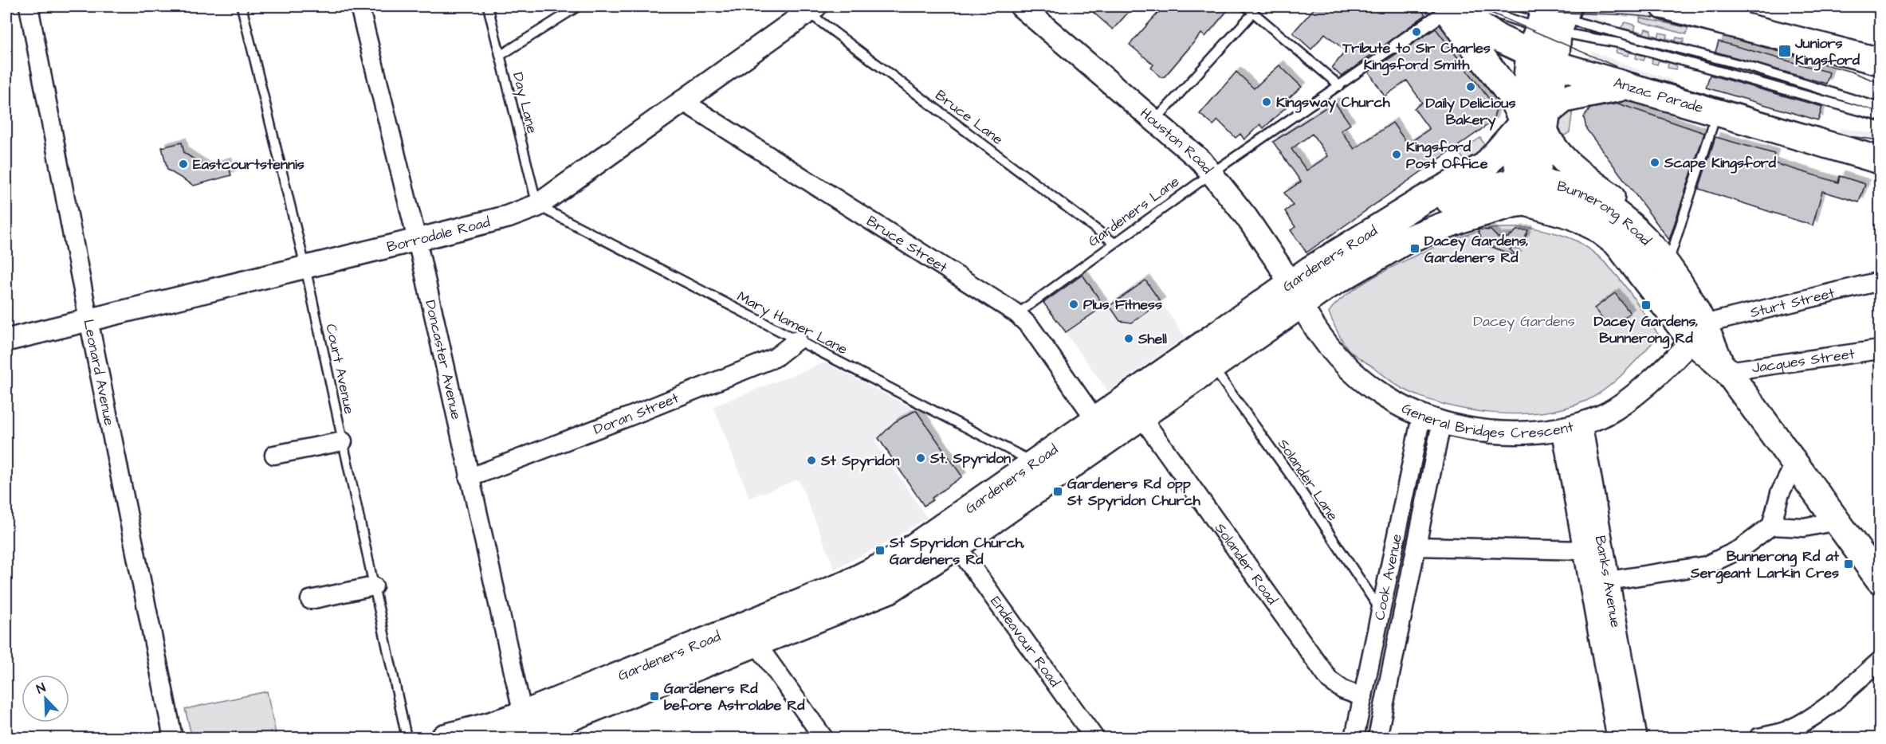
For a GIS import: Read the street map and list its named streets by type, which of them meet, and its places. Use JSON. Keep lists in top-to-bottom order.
{
  "streets": {
    "main road": ["Anzac Parade", "Bunnerong Road", "Gardeners Road"],
    "street": [
      "Houston Road",
      "Borrodale Road",
      "Bruce Street",
      "Sturt Street",
      "Doncaster Avenue",
      "Jacques Street",
      "Leonard Avenue",
      "Doran Street",
      "General Bridges Crescent",
      "Solander Road",
      "Cook Avenue",
      "Banks Avenue",
      "Endeavour Road"
    ],
    "lane": [
      "Day Lane",
      "Bruce Lane",
      "Gardeners Lane",
      "Mary Hamer Lane",
      "Court Avenue",
      "Solander Lane"
    ]
  },
  "crossings": [
    ["Anzac Parade", "Gardeners Road"],
    ["Day Lane", "Borrodale Road"],
    ["Day Lane", "Mary Hamer Lane"],
    ["Bruce Lane", "Gardeners Lane"],
    ["Bruce Lane", "Borrodale Road"],
    ["Houston Road", "Gardeners Lane"],
    ["Houston Road", "Gardeners Road"],
    ["Houston Road", "General Bridges Crescent"],
    ["Gardeners Lane", "Bruce Street"],
    ["Bunnerong Road", "Gardeners Road"],
    ["Bunnerong Road", "Sturt Street"],
    ["Bunnerong Road", "Jacques Street"],
    ["Bunnerong Road", "General Bridges Crescent"],
    ["Borrodale Road", "Bruce Street"],
    ["Borrodale Road", "Mary Hamer Lane"],
    ["Borrodale Road", "Doncaster Avenue"],
    ["Borrodale Road", "Court Avenue"],
    ["Borrodale Road", "Leonard Avenue"],
    ["Bruce Street", "Gardeners Road"],
    ["Gardeners Road", "Mary Hamer Lane"],
    ["Gardeners Road", "Doncaster Avenue"],
    ["Gardeners Road", "General Bridges Crescent"],
    ["Gardeners Road", "Solander Lane"],
    ["Gardeners Road", "Solander Road"],
    ["Gardeners Road", "Endeavour Road"],
    ["Sturt Street", "General Bridges Crescent"],
    ["Mary Hamer Lane", "Doran Street"],
    ["Doncaster Avenue", "Doran Street"],
    ["General Bridges Crescent", "Cook Avenue"],
    ["General Bridges Crescent", "Banks Avenue"],
    ["Solander Lane", "Cook Avenue"],
    ["Solander Road", "Cook Avenue"]
  ],
  "parks": ["Dacey Gardens"],
  "places": {
    "other": [
      "Tribute to Sir Charles Kingsford Smith",
      "Daily Delicious Bakery",
      "Kingsway Church",
      "Kingsford Post Office",
      "Scape Kingsford",
      "Eastcourtstennis",
      "Plus Fitness",
      "Shell",
      "St. Spyridon",
      "St Spyridon"
    ],
    "transit": [
      "Juniors Kingsford",
      "Dacey Gardens, Gardeners Rd",
      "Dacey Gardens, Bunnerong Rd",
      "Gardeners Rd opp St Spyridon Church",
      "St Spyridon Church, Gardeners Rd",
      "Bunnerong Rd at Sergeant Larkin Cres",
      "Gardeners Rd before Astrolabe Rd"
    ]
  },
  "north": "top left"
}
